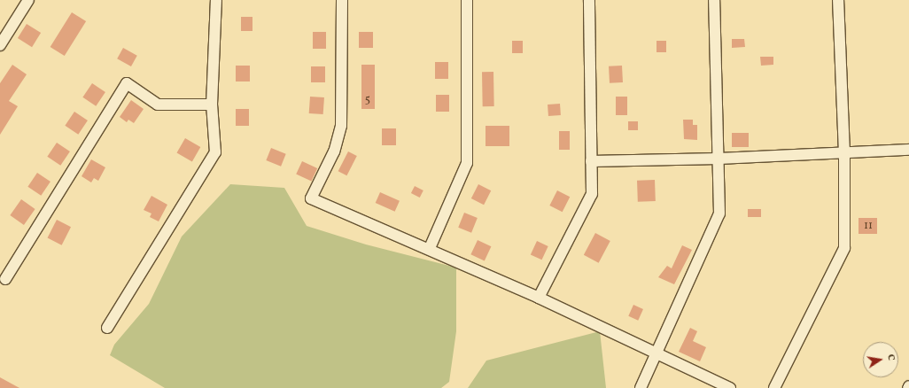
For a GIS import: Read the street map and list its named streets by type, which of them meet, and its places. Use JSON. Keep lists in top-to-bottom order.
{
  "house_numbers": ["5", "11"],
  "north": "right"
}
